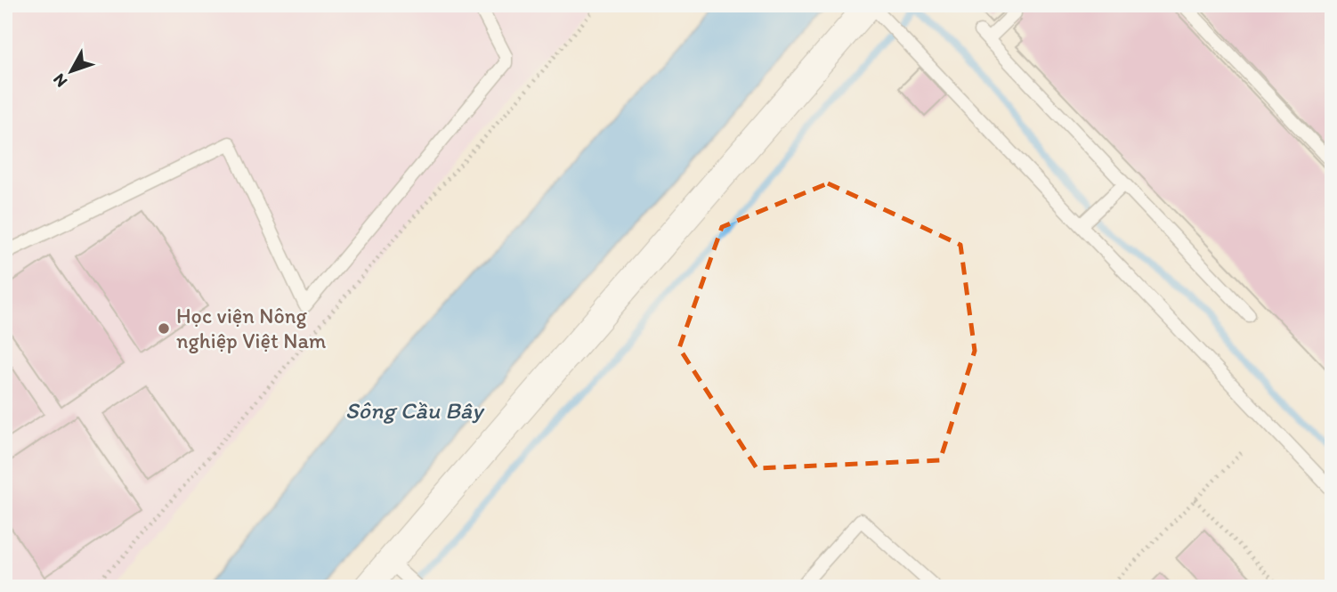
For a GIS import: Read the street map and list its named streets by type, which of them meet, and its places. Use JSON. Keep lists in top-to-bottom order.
{
  "water": ["Sông Cầu Bây"],
  "places": ["Học viện Nông nghiệp Việt Nam"],
  "north": "bottom left"
}
